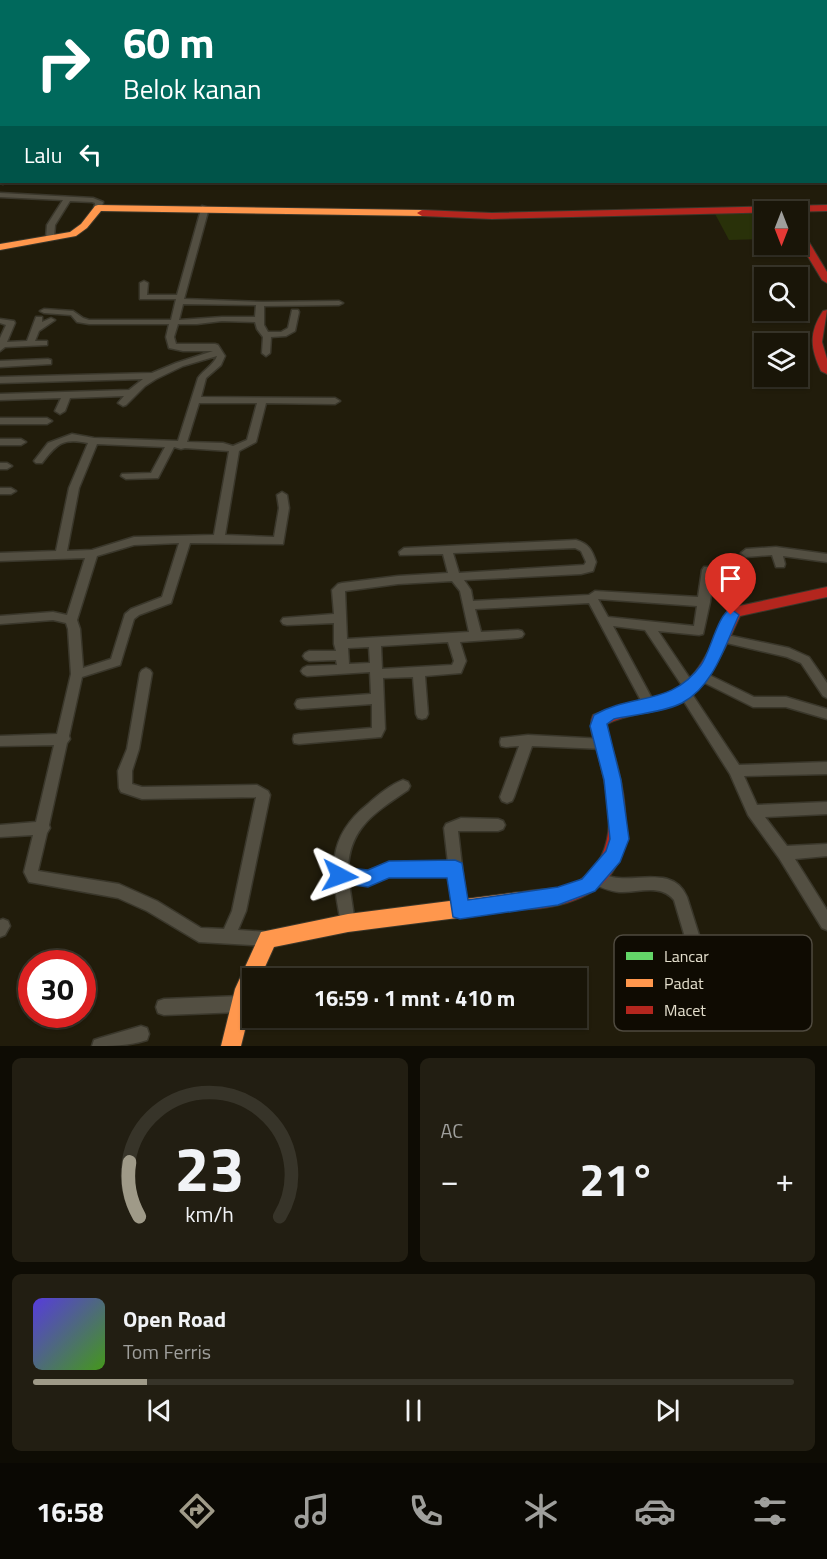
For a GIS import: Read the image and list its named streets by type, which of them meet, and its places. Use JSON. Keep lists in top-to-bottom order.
{
  "legend": ["Lancar", "Padat", "Macet"],
  "north": "bottom",
  "page": {
    "turn": ["60 m", "Belok kanan"],
    "then": "Lalu",
    "limit": "30",
    "trip": "16:59 · 1 mnt · 410 m",
    "tile": "AC",
    "heat": ["−", "21°", "+"],
    "song": ["Open Road", "Tom Ferris"],
    "tabs": "16:58",
    "gauge": ["23", "km/h"]
  }
}
